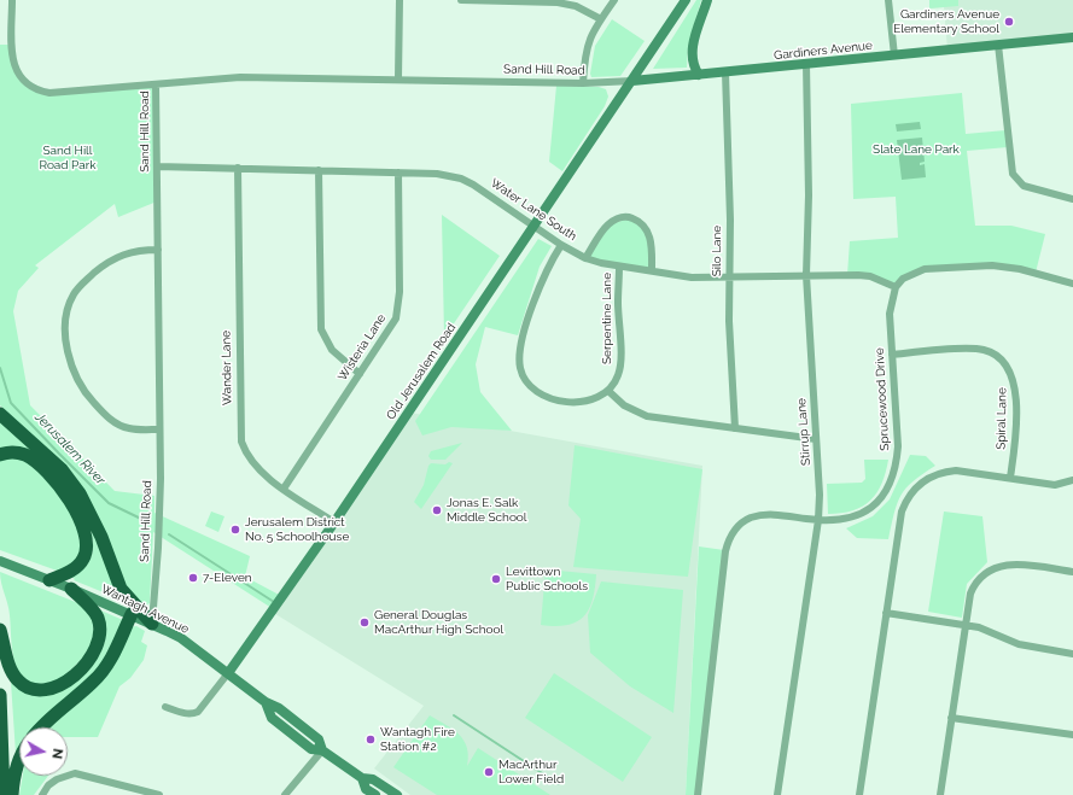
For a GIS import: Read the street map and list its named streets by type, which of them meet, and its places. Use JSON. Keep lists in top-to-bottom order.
{
  "streets": {
    "main road": ["Gardiners Avenue", "Old Jerusalem Road", "Wantagh Avenue"],
    "street": [
      "Sand Hill Road",
      "Water Lane South",
      "Silo Lane",
      "Serpentine Lane",
      "Wisteria Lane",
      "Wander Lane",
      "Sprucewood Drive",
      "Spiral Lane",
      "Stirrup Lane"
    ]
  },
  "crossings": [
    ["Gardiners Avenue", "Sand Hill Road"],
    ["Gardiners Avenue", "Silo Lane"],
    ["Gardiners Avenue", "Old Jerusalem Road"],
    ["Gardiners Avenue", "Stirrup Lane"],
    ["Sand Hill Road", "Water Lane South"],
    ["Sand Hill Road", "Old Jerusalem Road"],
    ["Sand Hill Road", "Wantagh Avenue"],
    ["Water Lane South", "Silo Lane"],
    ["Water Lane South", "Serpentine Lane"],
    ["Water Lane South", "Wisteria Lane"],
    ["Water Lane South", "Wander Lane"],
    ["Water Lane South", "Old Jerusalem Road"],
    ["Water Lane South", "Sprucewood Drive"],
    ["Water Lane South", "Stirrup Lane"],
    ["Wisteria Lane", "Wander Lane"],
    ["Wander Lane", "Old Jerusalem Road"],
    ["Old Jerusalem Road", "Wantagh Avenue"],
    ["Sprucewood Drive", "Spiral Lane"],
    ["Sprucewood Drive", "Stirrup Lane"]
  ],
  "water": ["Jerusalem River"],
  "parks": ["Slate Lane Park", "Sand Hill Road Park"],
  "places": [
    "Gardiners Avenue Elementary School",
    "Jonas E. Salk Middle School",
    "Jerusalem District No. 5 Schoolhouse",
    "7-Eleven",
    "Levittown Public Schools",
    "General Douglas MacArthur High School",
    "Wantagh Fire Station #2",
    "MacArthur Lower Field"
  ],
  "north": "right"
}
